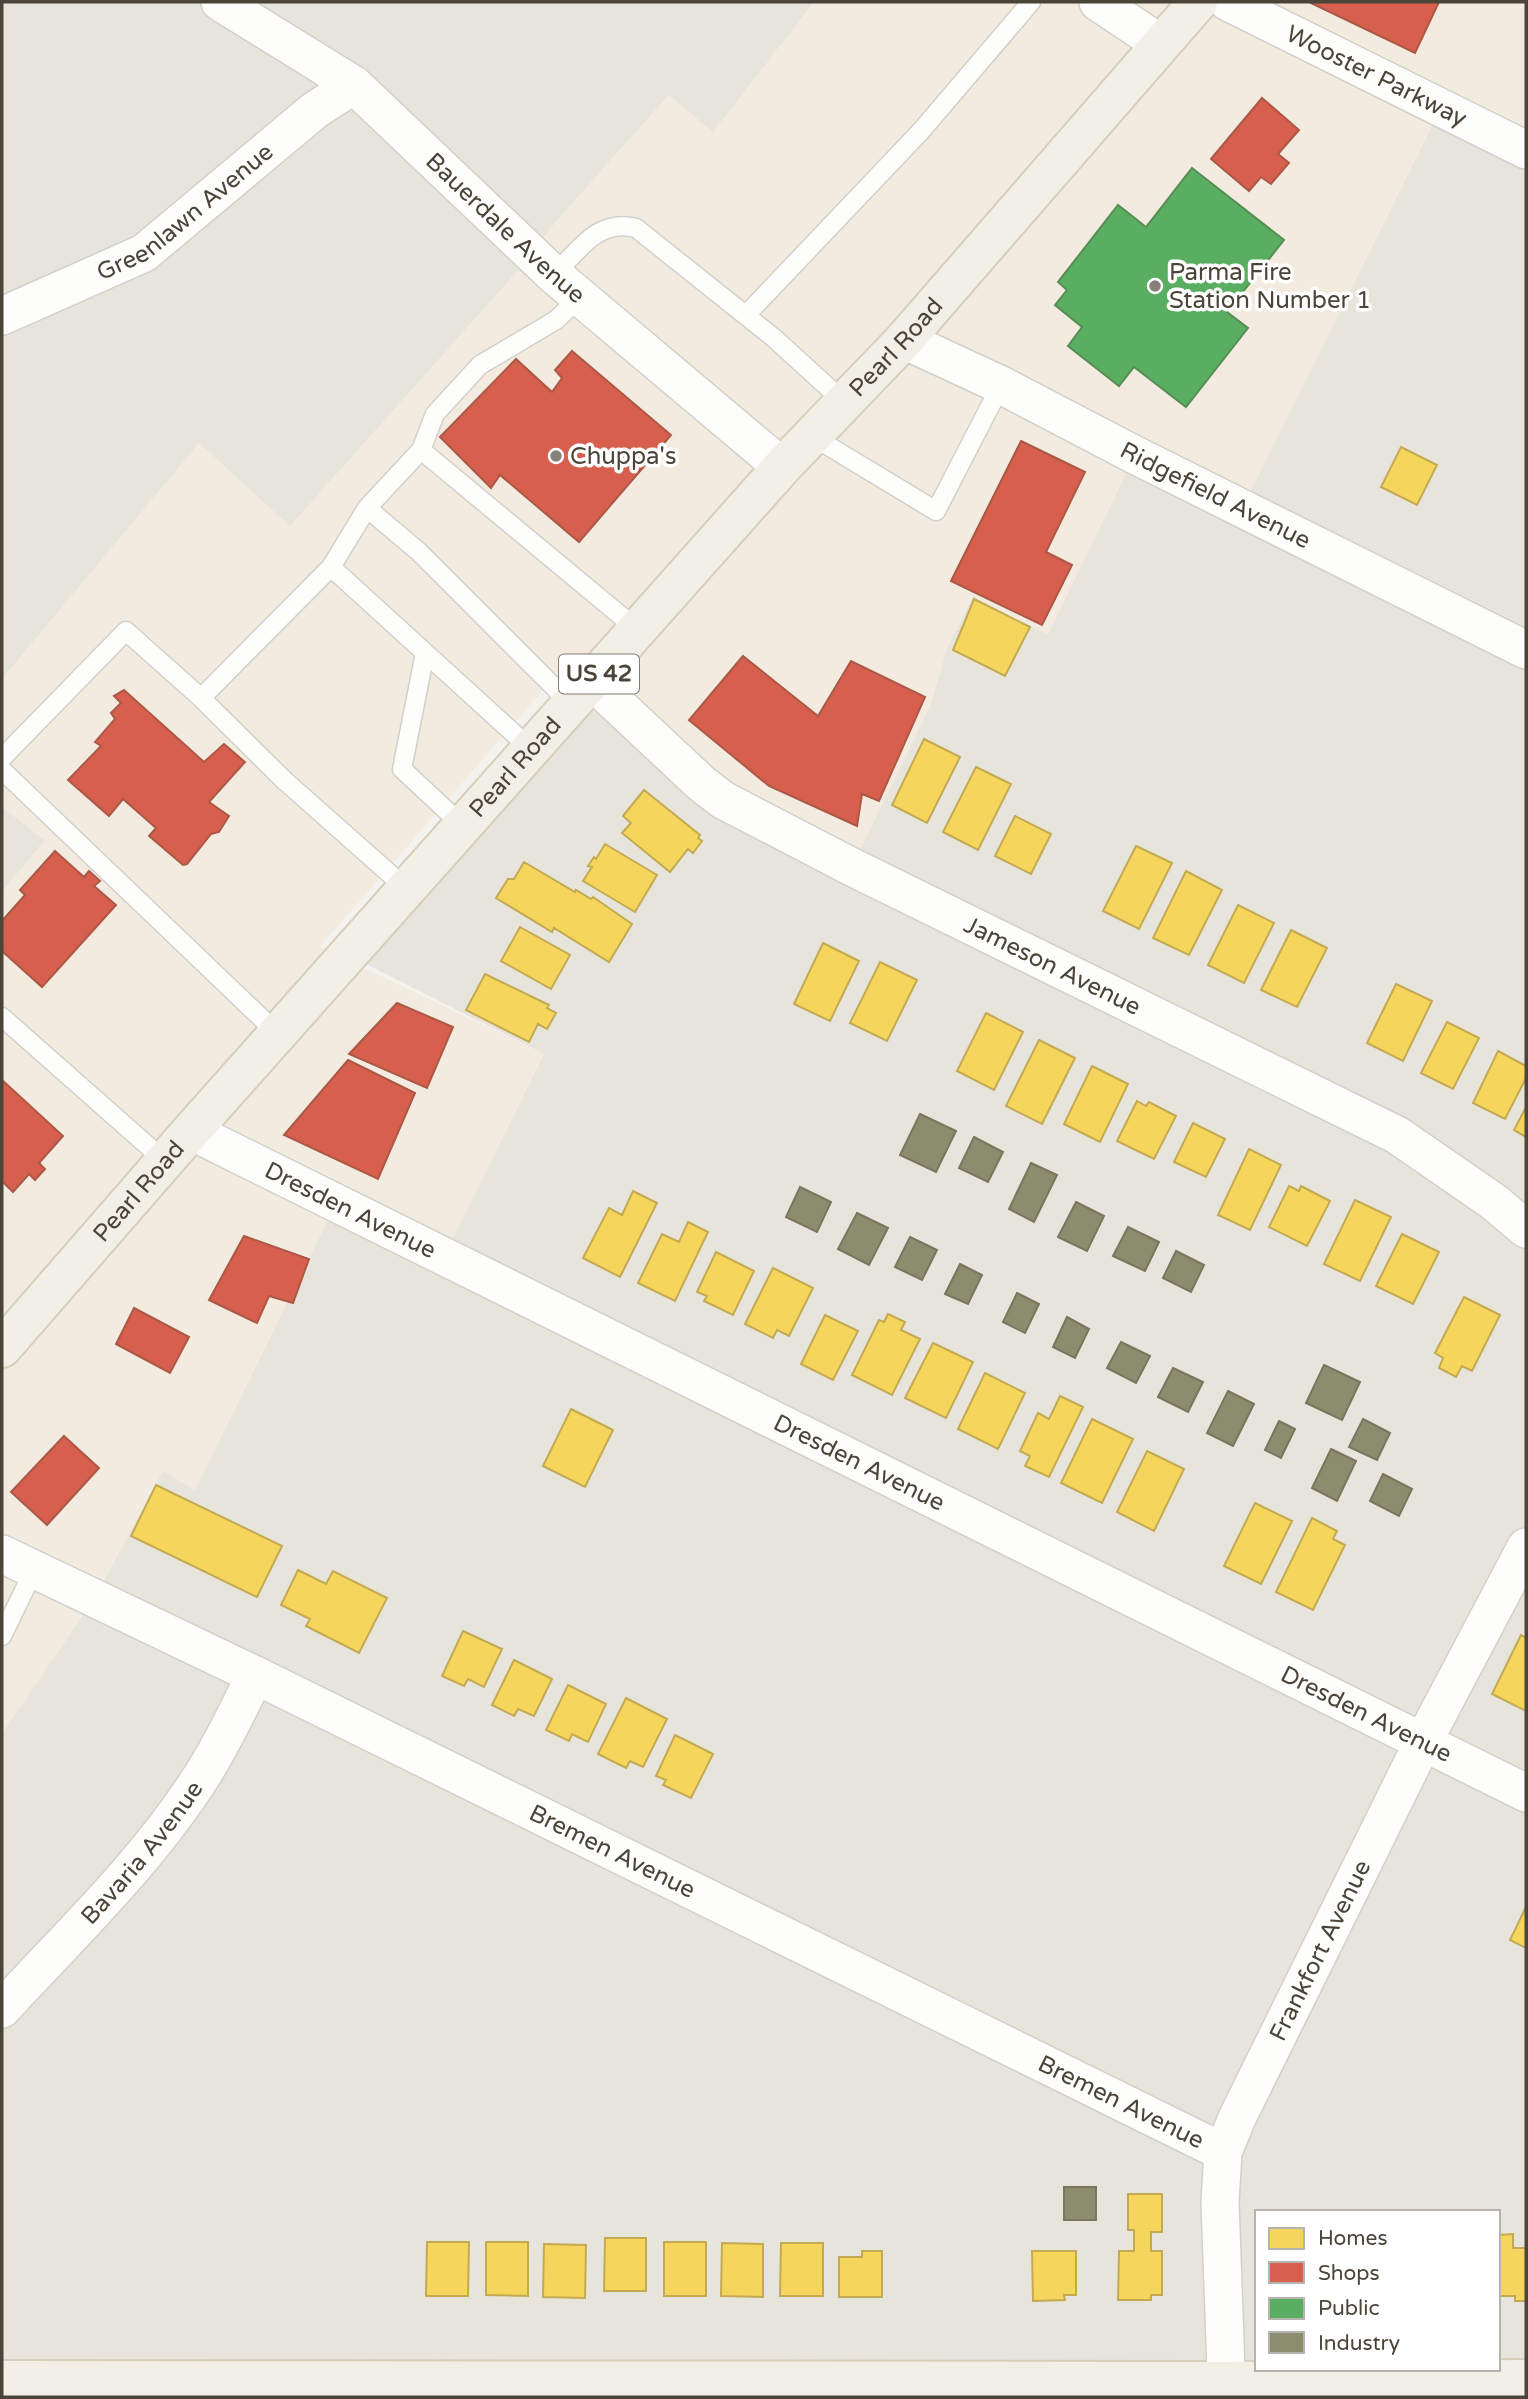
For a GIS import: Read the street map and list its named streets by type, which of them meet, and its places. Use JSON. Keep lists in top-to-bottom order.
{
  "streets": {
    "main road": ["Pearl Road", "US 42"],
    "street": [
      "Wooster Parkway",
      "Greenlawn Avenue",
      "Bauerdale Avenue",
      "Ridgefield Avenue",
      "Jameson Avenue",
      "Dresden Avenue",
      "Bavaria Avenue",
      "Bremen Avenue",
      "Frankfort Avenue"
    ]
  },
  "crossings": [
    ["Greenlawn Avenue", "Bauerdale Avenue"],
    ["Bauerdale Avenue", "Pearl Road"],
    ["Pearl Road", "Ridgefield Avenue"],
    ["Pearl Road", "Jameson Avenue"],
    ["Pearl Road", "Dresden Avenue"],
    ["Dresden Avenue", "Frankfort Avenue"],
    ["Bavaria Avenue", "Bremen Avenue"],
    ["Bremen Avenue", "Frankfort Avenue"]
  ],
  "places": ["Parma Fire Station Number 1", "Chuppa's"],
  "legend": [
    "Homes",
    "Shops",
    "Public",
    "Industry"
  ]
}
